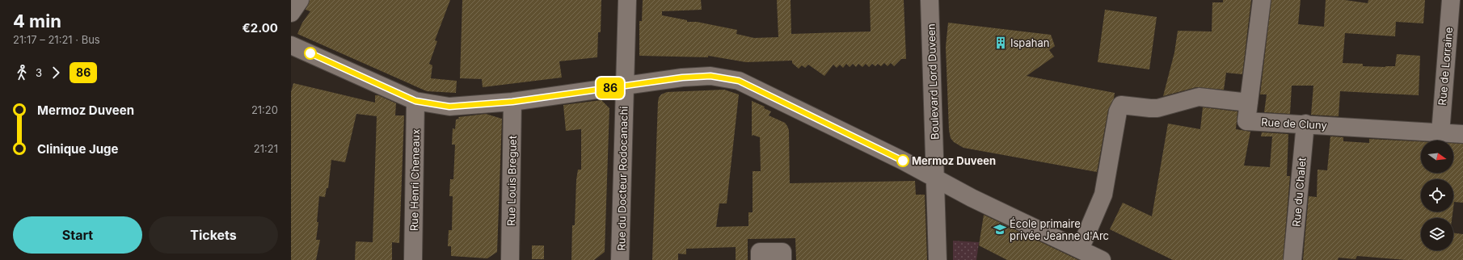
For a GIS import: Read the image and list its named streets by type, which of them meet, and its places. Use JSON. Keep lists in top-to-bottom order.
{
  "streets": {
    "street": [
      "Rue de Lorraine",
      "Boulevard Lord Duveen",
      "Rue de Cluny",
      "Rue du Docteur Rodocanachi",
      "Rue Henri Cheneaux",
      "Rue Louis Breguet",
      "Rue du Chalet"
    ]
  },
  "crossings": [
    ["Rue de Lorraine", "Rue de Cluny"],
    ["Rue de Cluny", "Rue du Chalet"]
  ],
  "places": {
    "building": ["Ispahan"],
    "other": ["Mermoz Duveen"],
    "school or university": ["École primaire privée Jeanne d'Arc"]
  },
  "lines": ["bus line 86"],
  "north": "right",
  "page": {
    "heading": ["4 min", "21:17 – 21:21 · Bus", "€2.00"],
    "on_map": "86",
    "legs": ["3", "86"],
    "list": [
      {
        "name": "Mermoz Duveen",
        "value": "21:20"
      },
      {
        "name": "Clinique Juge",
        "value": "21:21"
      }
    ],
    "buttons": ["Start", "Tickets"]
  }
}
